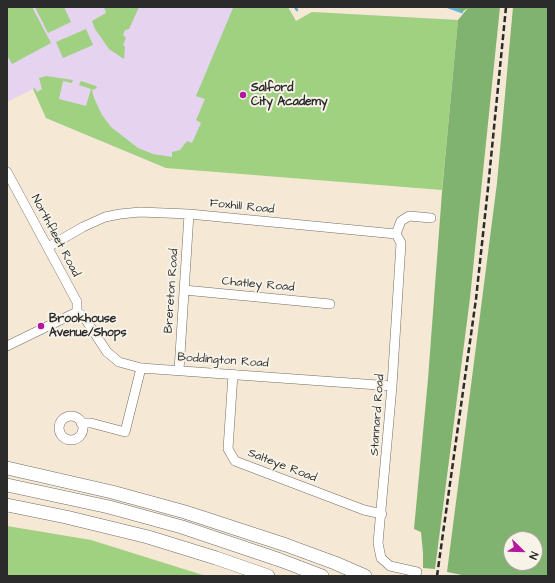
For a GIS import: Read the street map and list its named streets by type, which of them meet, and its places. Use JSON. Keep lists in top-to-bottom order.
{
  "streets": {
    "street": [
      "Foxhill Road",
      "Northfleet Road",
      "Chatley Road",
      "Brereton Road",
      "Boddington Road",
      "Stannard Road",
      "Salteye Road"
    ]
  },
  "crossings": [
    ["Foxhill Road", "Northfleet Road"],
    ["Foxhill Road", "Brereton Road"],
    ["Foxhill Road", "Stannard Road"],
    ["Northfleet Road", "Boddington Road"],
    ["Chatley Road", "Brereton Road"],
    ["Brereton Road", "Boddington Road"],
    ["Boddington Road", "Stannard Road"],
    ["Boddington Road", "Salteye Road"],
    ["Stannard Road", "Salteye Road"]
  ],
  "places": ["Salford City Academy", "Brookhouse Avenue/Shops"],
  "north": "bottom right"
}
